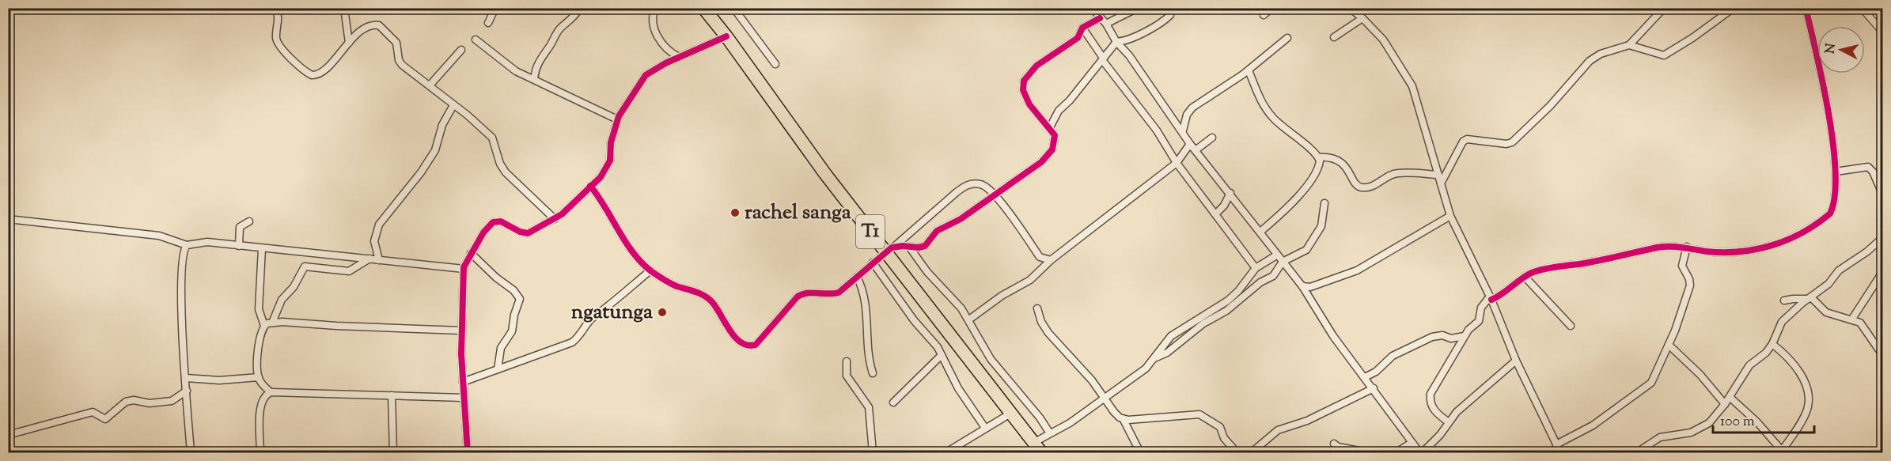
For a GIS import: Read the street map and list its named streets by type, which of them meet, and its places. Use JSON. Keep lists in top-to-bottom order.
{
  "streets": {
    "highway": ["T1"]
  },
  "places": ["rachel sanga", "ngatunga"],
  "scale_bar": "100 m",
  "north": "left"
}
